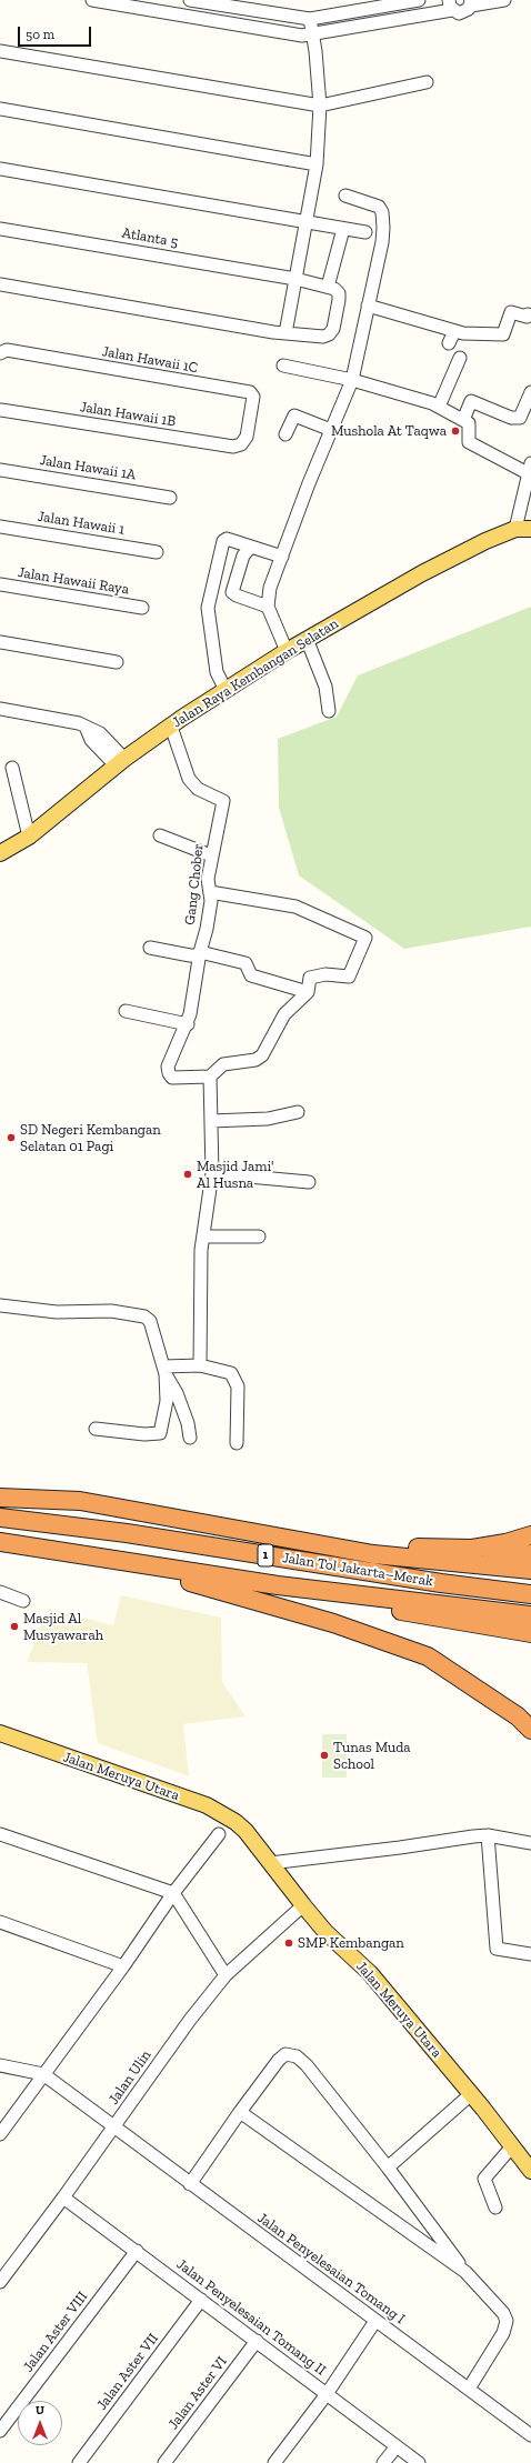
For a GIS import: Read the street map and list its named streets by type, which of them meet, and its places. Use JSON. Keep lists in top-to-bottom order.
{
  "streets": {
    "highway": ["1", "Jalan Tol Jakarta–Merak"],
    "main road": ["Jalan Raya Kembangan Selatan", "Jalan Meruya Utara"],
    "street": [
      "Atlanta 5",
      "Jalan Hawaii 1C",
      "Jalan Hawaii 1B",
      "Jalan Hawaii 1A",
      "Jalan Hawaii 1",
      "Jalan Hawaii Raya",
      "Gang Chober",
      "Jalan Ulin",
      "Jalan Penyelesaian Tomang I",
      "Jalan Penyelesaian Tomang II",
      "Jalan Aster VIII",
      "Jalan Aster VII",
      "Jalan Aster VI"
    ]
  },
  "crossings": [
    ["Jalan Hawaii 1C", "Jalan Hawaii 1B"],
    ["Jalan Raya Kembangan Selatan", "Gang Chober"],
    ["Jalan Meruya Utara", "Jalan Ulin"],
    ["Jalan Ulin", "Jalan Penyelesaian Tomang I"],
    ["Jalan Ulin", "Jalan Penyelesaian Tomang II"],
    ["Jalan Penyelesaian Tomang II", "Jalan Aster VIII"],
    ["Jalan Penyelesaian Tomang II", "Jalan Aster VII"],
    ["Jalan Penyelesaian Tomang II", "Jalan Aster VI"]
  ],
  "places": [
    "Mushola At Taqwa",
    "SD Negeri Kembangan Selatan 01 Pagi",
    "Masjid Jami' Al Husna",
    "Masjid Al Musyawarah",
    "Tunas Muda School",
    "SMP Kembangan"
  ],
  "scale_bar": "50 m",
  "north": "top"
}
